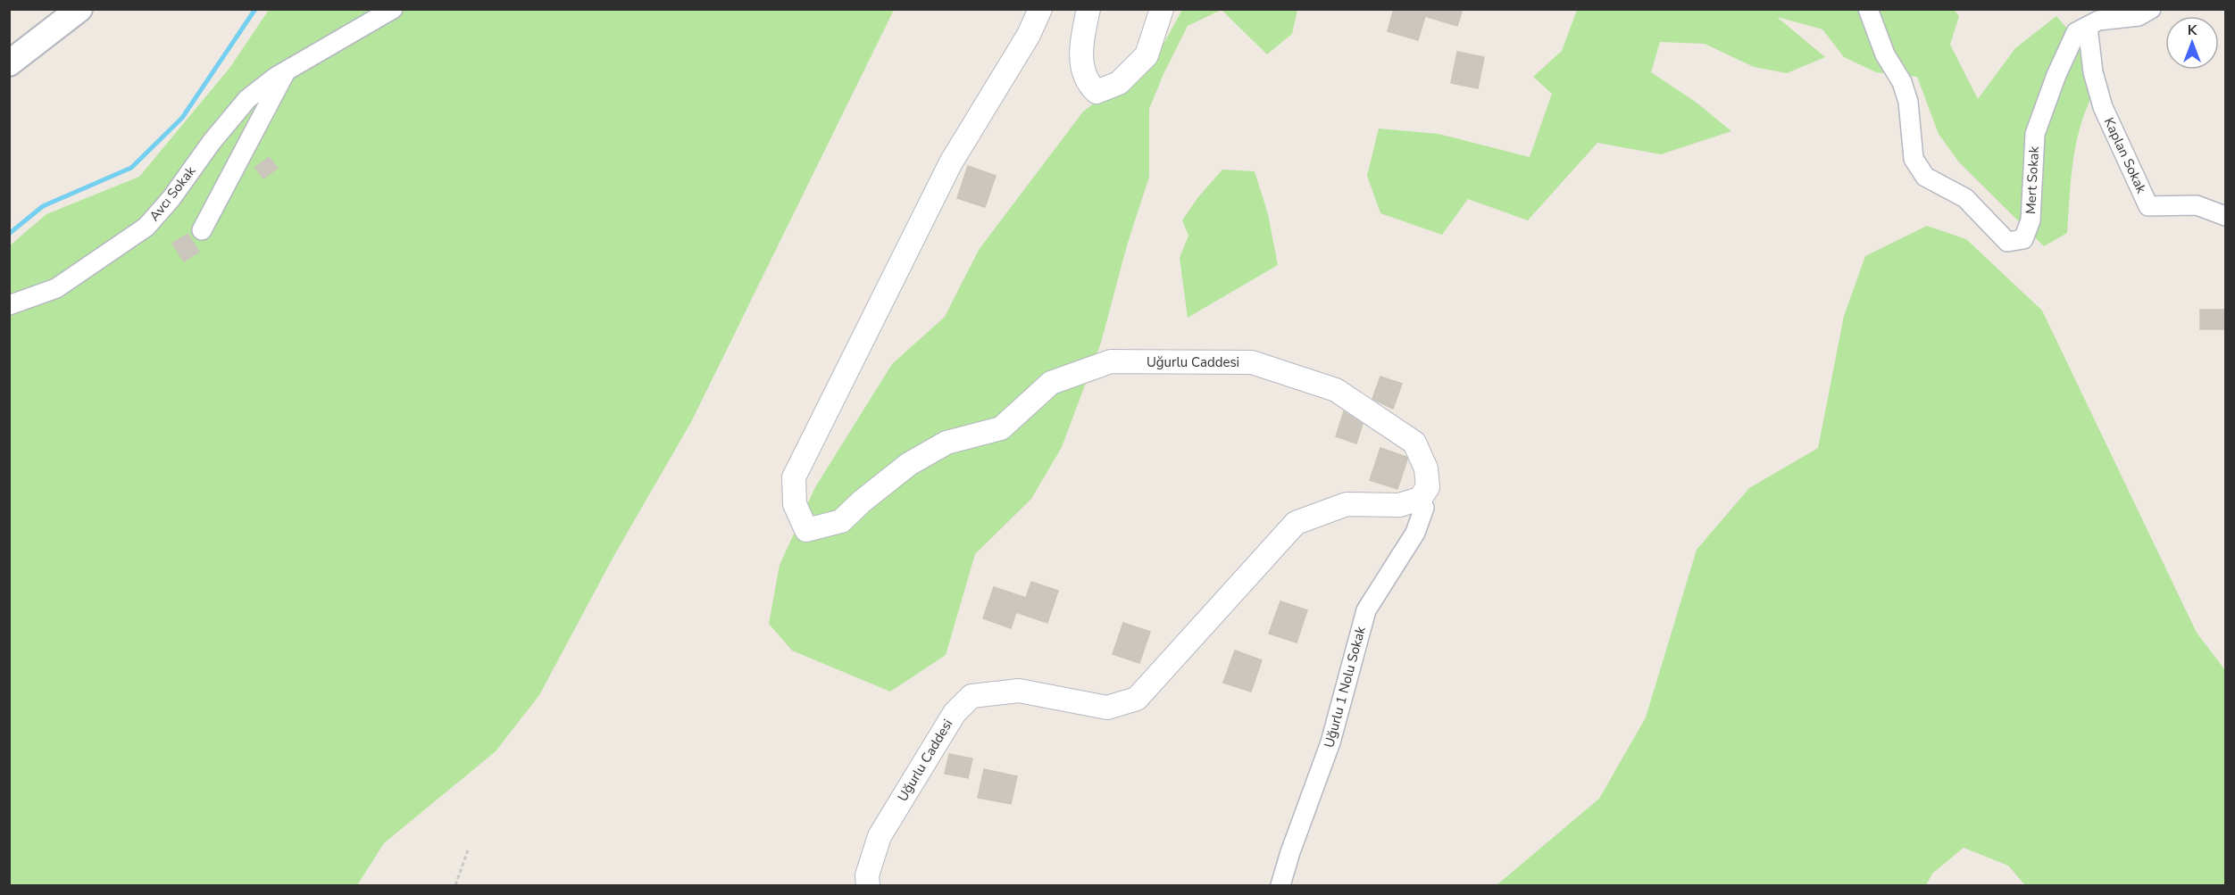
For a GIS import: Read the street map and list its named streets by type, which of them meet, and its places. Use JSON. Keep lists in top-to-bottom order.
{
  "streets": {
    "street": [
      "Kaplan Sokak",
      "Mert Sokak",
      "Avcı Sokak",
      "Uğurlu Caddesi",
      "Uğurlu 1 Nolu Sokak"
    ]
  },
  "crossings": [
    ["Kaplan Sokak", "Mert Sokak"],
    ["Uğurlu Caddesi", "Uğurlu 1 Nolu Sokak"]
  ],
  "north": "top"
}
